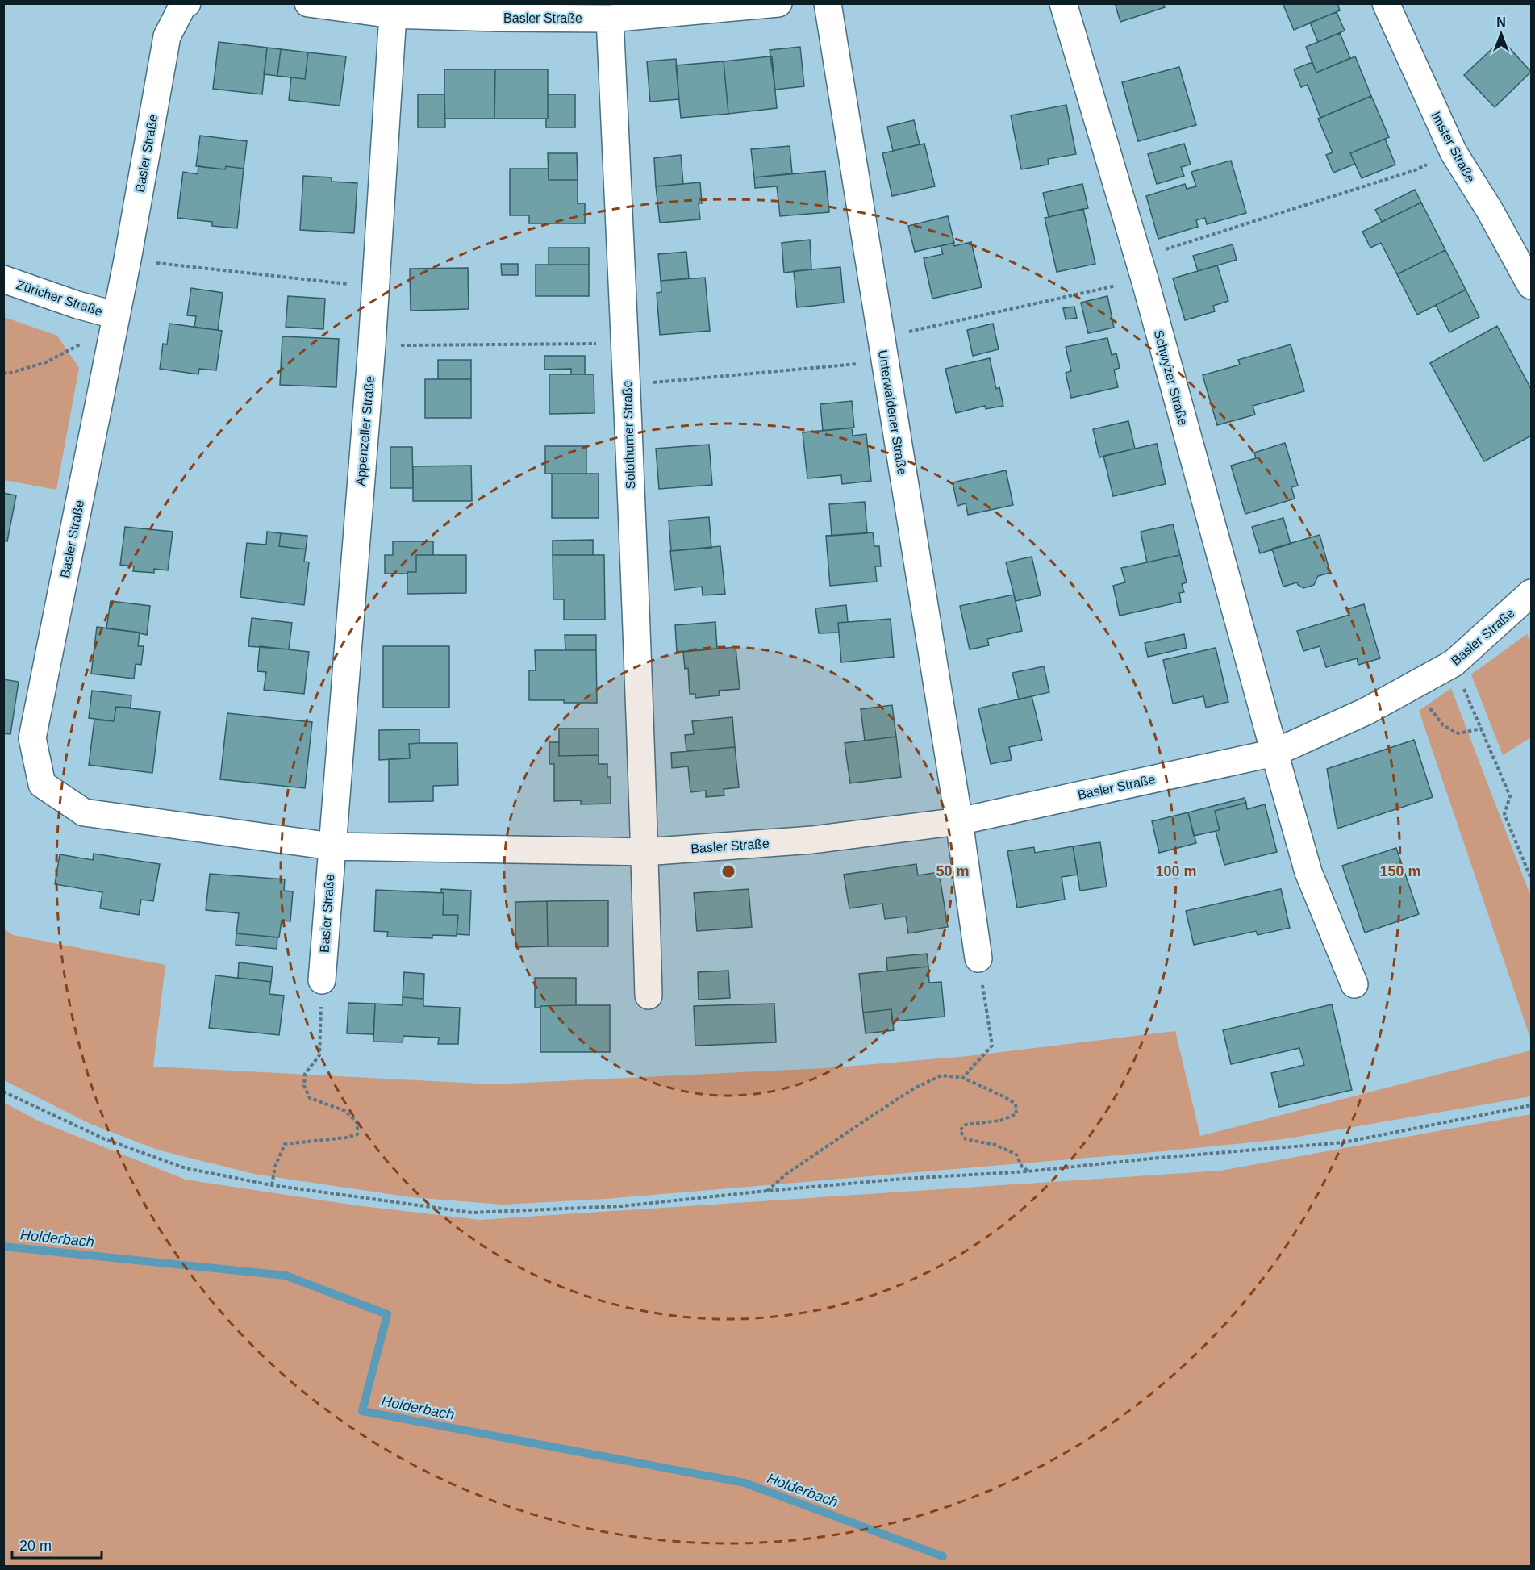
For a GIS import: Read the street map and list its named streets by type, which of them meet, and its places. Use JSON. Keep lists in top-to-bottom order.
{
  "streets": {
    "street": [
      "Basler Straße",
      "Imster Straße",
      "Züricher Straße",
      "Schwyzer Straße",
      "Unterwaldener Straße",
      "Appenzeller Straße",
      "Solothurner Straße"
    ]
  },
  "crossings": [
    ["Basler Straße", "Züricher Straße"],
    ["Basler Straße", "Schwyzer Straße"],
    ["Basler Straße", "Unterwaldener Straße"],
    ["Basler Straße", "Appenzeller Straße"],
    ["Basler Straße", "Solothurner Straße"]
  ],
  "water": ["Holderbach"],
  "scale_bar": "20 m",
  "north": "top",
  "rings": ["50 m", "100 m", "150 m"]
}
